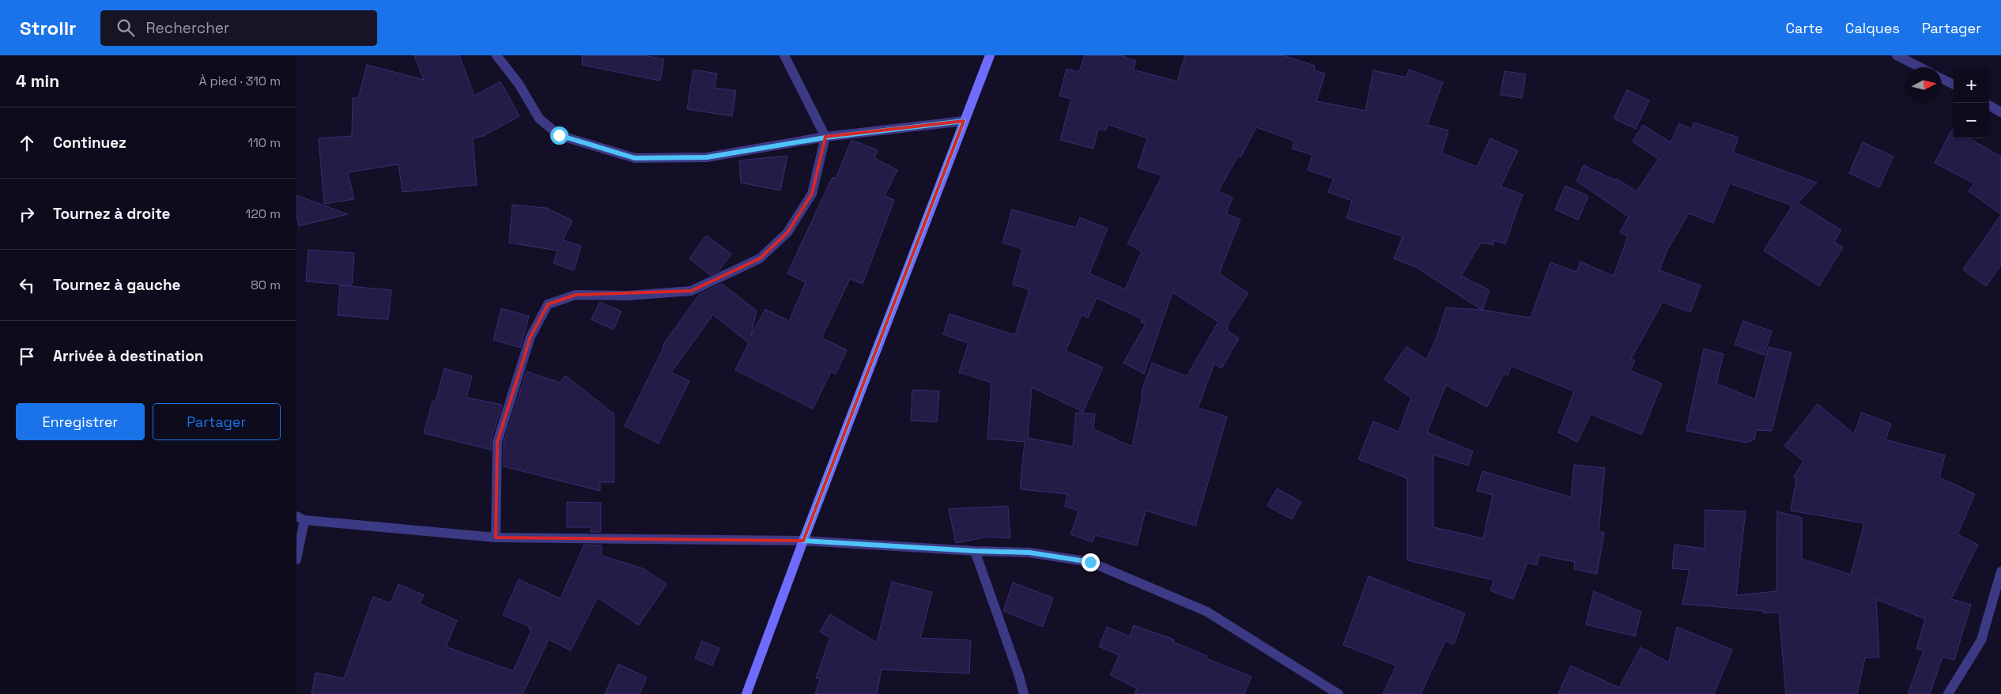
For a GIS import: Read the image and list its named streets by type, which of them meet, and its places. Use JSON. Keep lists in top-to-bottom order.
{
  "north": "right",
  "page": {
    "header": "Strollr",
    "search": "Rechercher",
    "nav": ["Carte", "Calques", "Partager"],
    "heading": ["4 min", "À pied · 310 m"],
    "map_buttons": ["+", "−"],
    "list": [
      ["Continuez", "110 m"],
      ["Tournez à droite", "120 m"],
      ["Tournez à gauche", "80 m"],
      "Arrivée à destination"
    ],
    "buttons": ["Enregistrer", "Partager"]
  }
}
